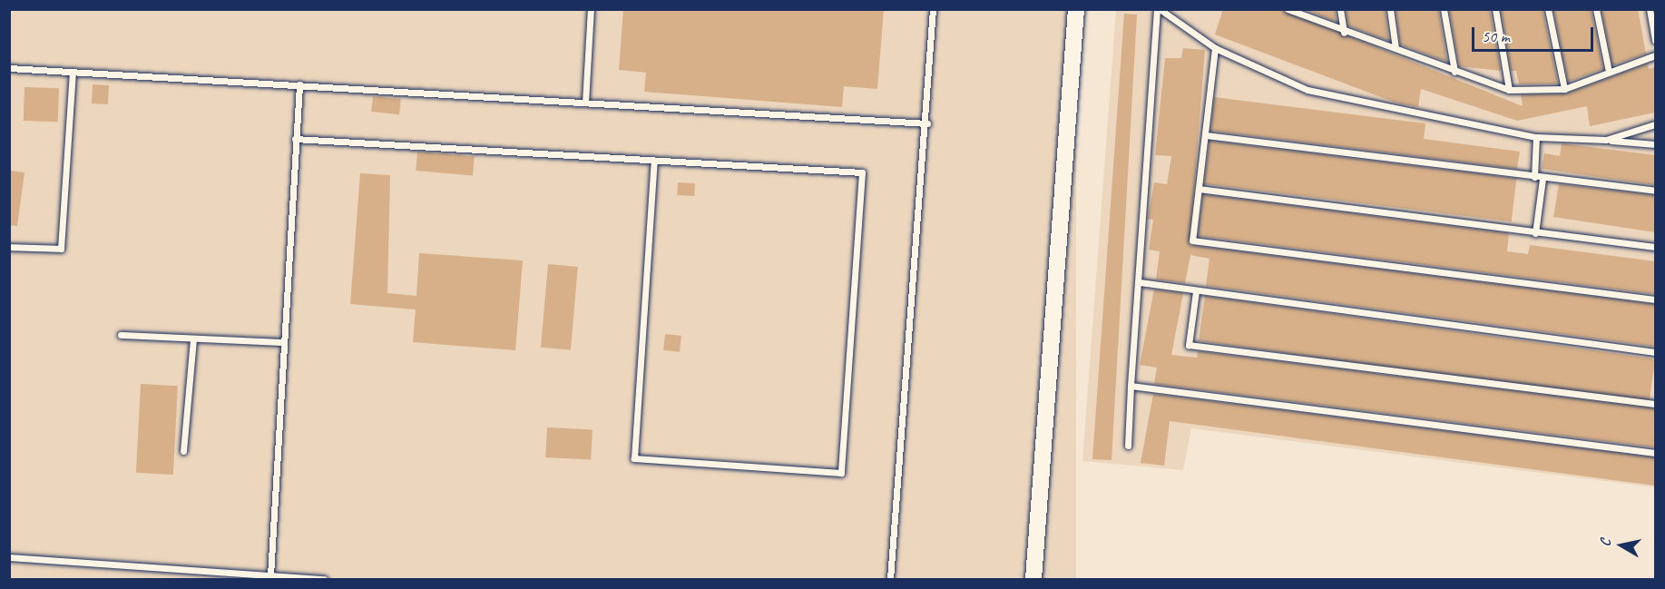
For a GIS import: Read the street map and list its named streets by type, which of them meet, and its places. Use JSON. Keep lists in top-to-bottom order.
{
  "scale_bar": "50 m",
  "north": "left"
}
